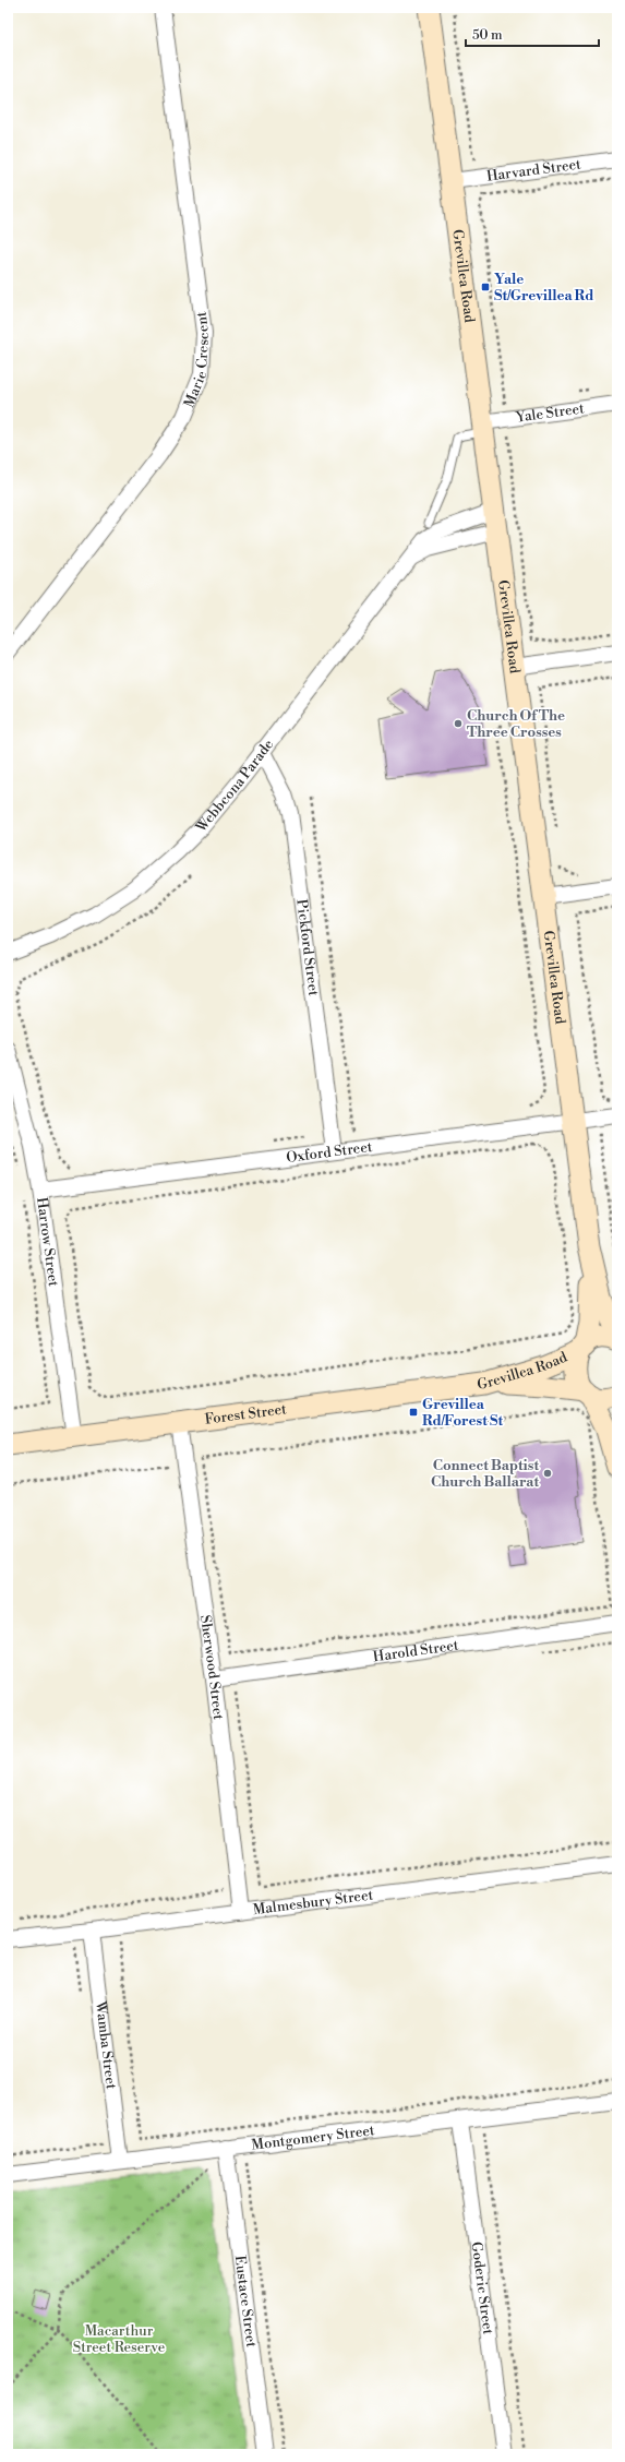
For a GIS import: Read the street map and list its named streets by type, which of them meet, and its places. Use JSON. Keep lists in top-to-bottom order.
{
  "streets": {
    "street": [
      "Harvard Street",
      "Grevillea Road",
      "Marie Crescent",
      "Yale Street",
      "Webbcona Parade",
      "Pickford Street",
      "Oxford Street",
      "Harrow Street",
      "Forest Street",
      "Harold Street",
      "Sherwood Street",
      "Malmesbury Street",
      "Wamba Street",
      "Montgomery Street",
      "Goderic Street",
      "Eustace Street"
    ]
  },
  "crossings": [
    ["Harvard Street", "Grevillea Road"],
    ["Grevillea Road", "Yale Street"],
    ["Grevillea Road", "Webbcona Parade"],
    ["Grevillea Road", "Oxford Street"],
    ["Grevillea Road", "Forest Street"],
    ["Webbcona Parade", "Pickford Street"],
    ["Pickford Street", "Oxford Street"],
    ["Oxford Street", "Harrow Street"],
    ["Harrow Street", "Forest Street"],
    ["Forest Street", "Sherwood Street"],
    ["Harold Street", "Sherwood Street"],
    ["Sherwood Street", "Malmesbury Street"],
    ["Malmesbury Street", "Wamba Street"],
    ["Wamba Street", "Montgomery Street"],
    ["Montgomery Street", "Goderic Street"],
    ["Montgomery Street", "Eustace Street"]
  ],
  "parks": ["Macarthur Street Reserve"],
  "places": {
    "transit": ["Yale St/Grevillea Rd", "Grevillea Rd/Forest St"],
    "other": ["Church Of The Three Crosses", "Connect Baptist Church Ballarat"]
  },
  "scale_bar": "50 m"
}
